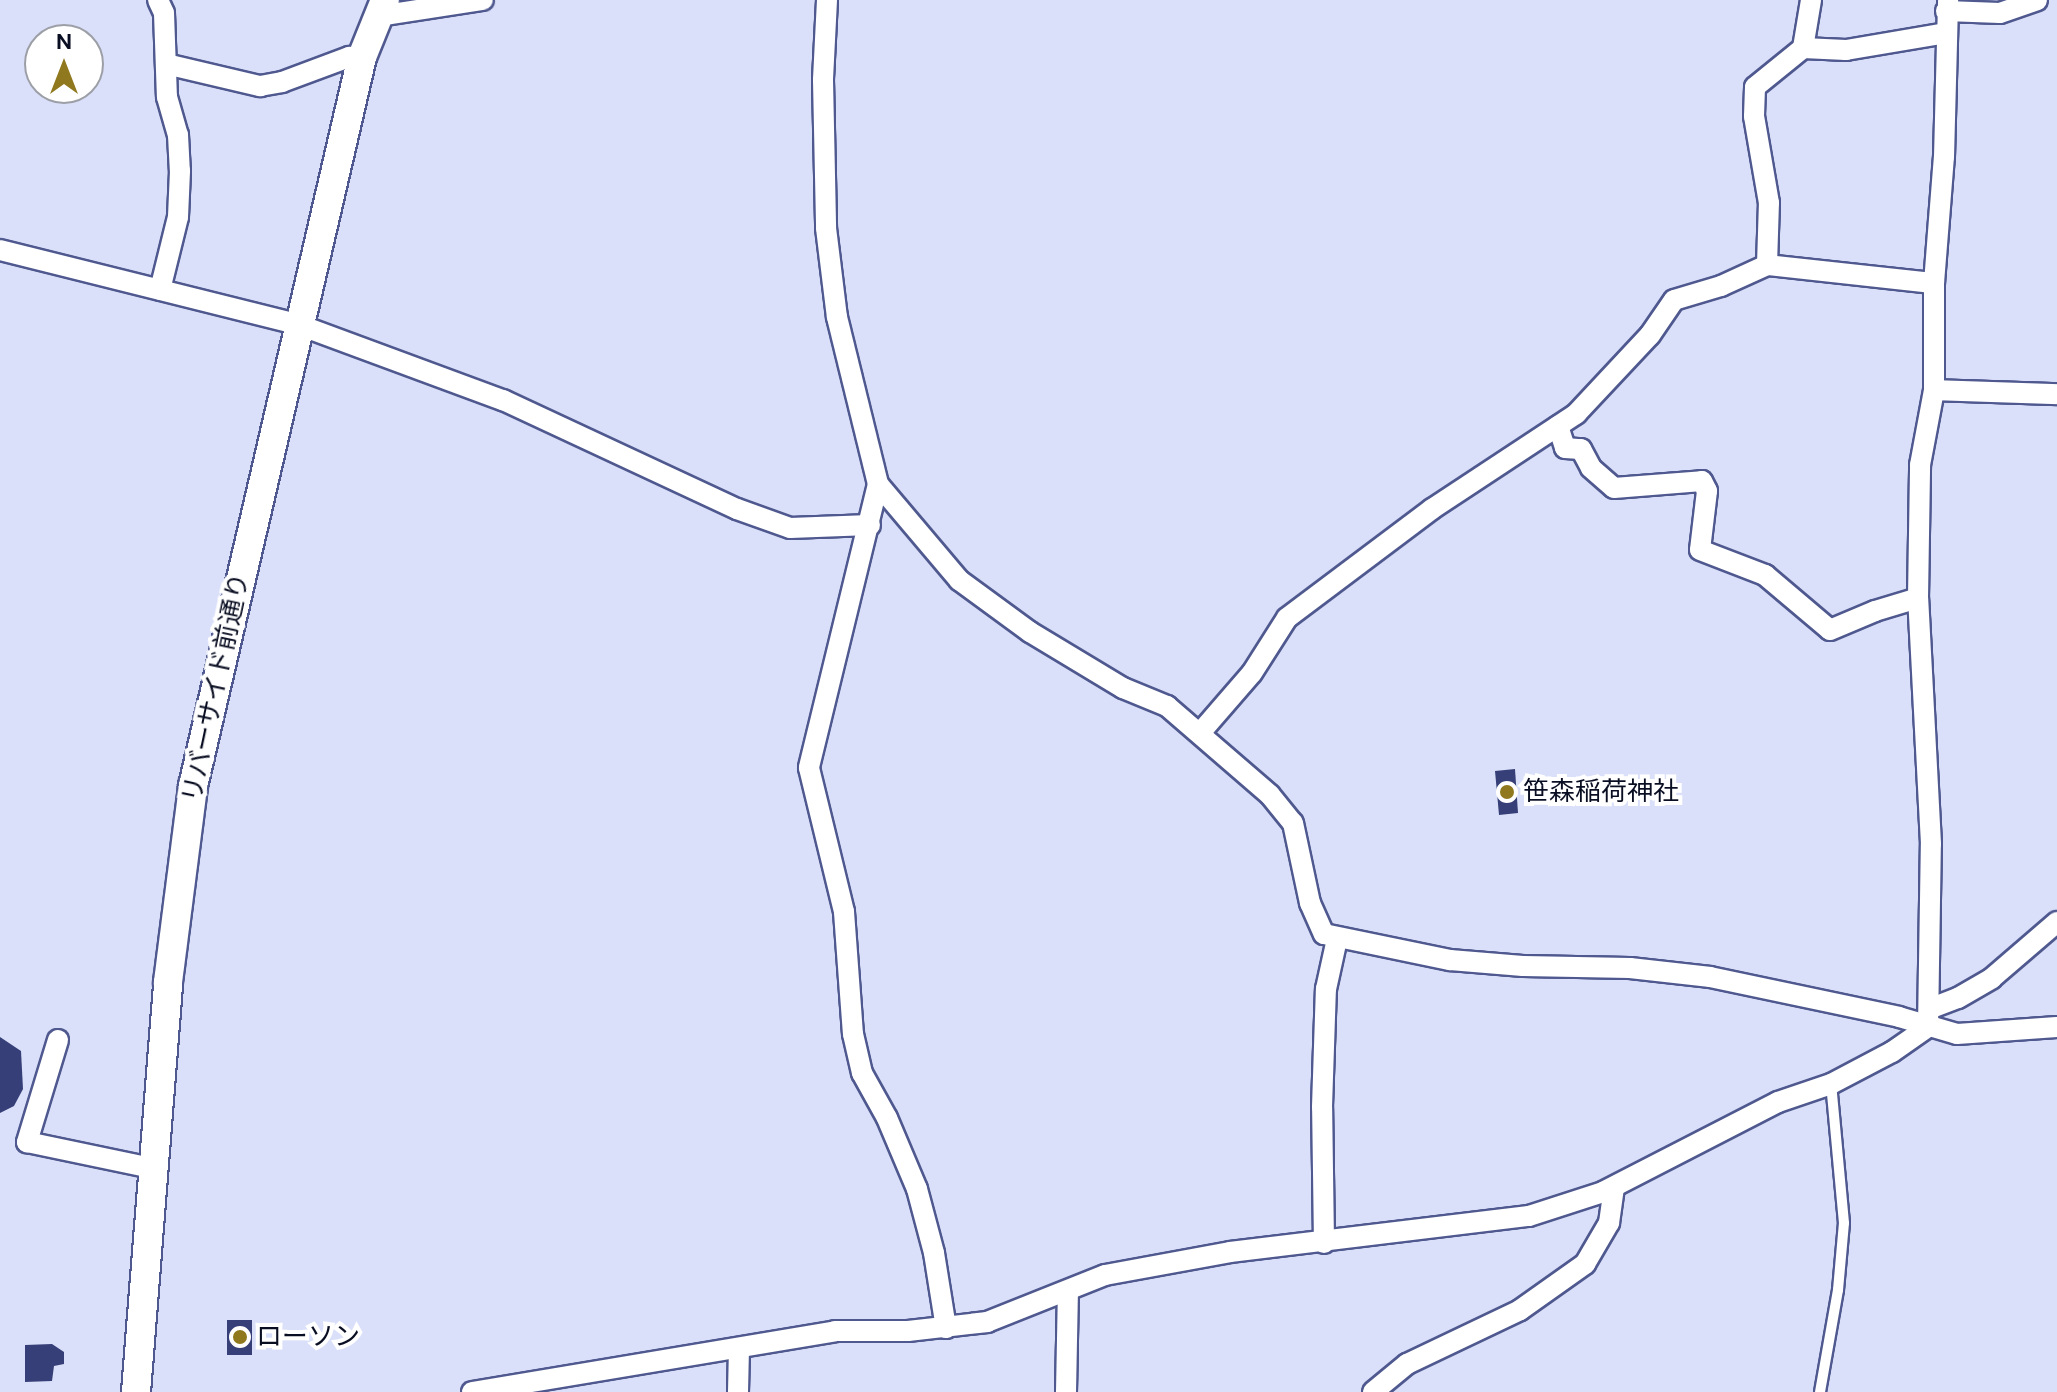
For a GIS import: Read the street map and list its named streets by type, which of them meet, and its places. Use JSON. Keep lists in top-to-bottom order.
{
  "streets": {
    "street": ["リバーサイド前通り"]
  },
  "places": ["笹森稲荷神社", "ローソン"],
  "north": "top"
}
